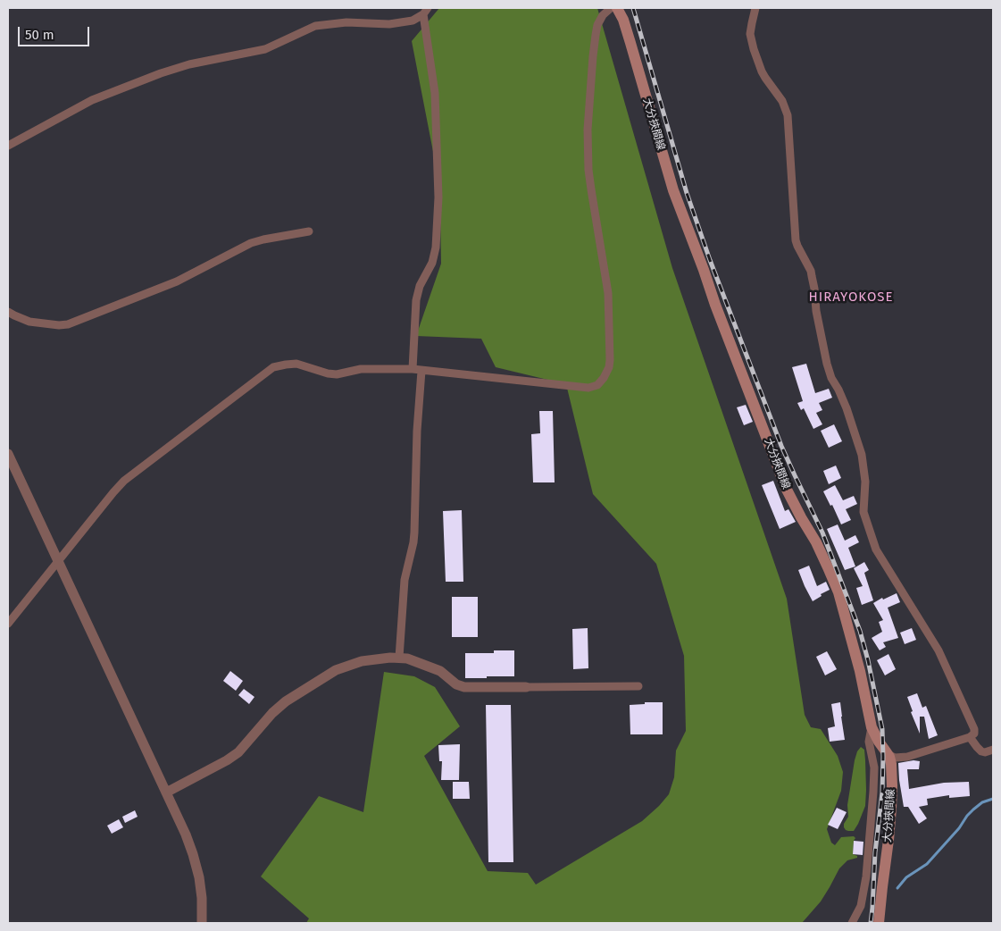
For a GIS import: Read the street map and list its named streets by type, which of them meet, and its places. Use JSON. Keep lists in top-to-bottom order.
{
  "streets": {
    "main road": ["大分挾間線"]
  },
  "districts": ["HIRAYOKOSE"],
  "scale_bar": "50 m"
}
